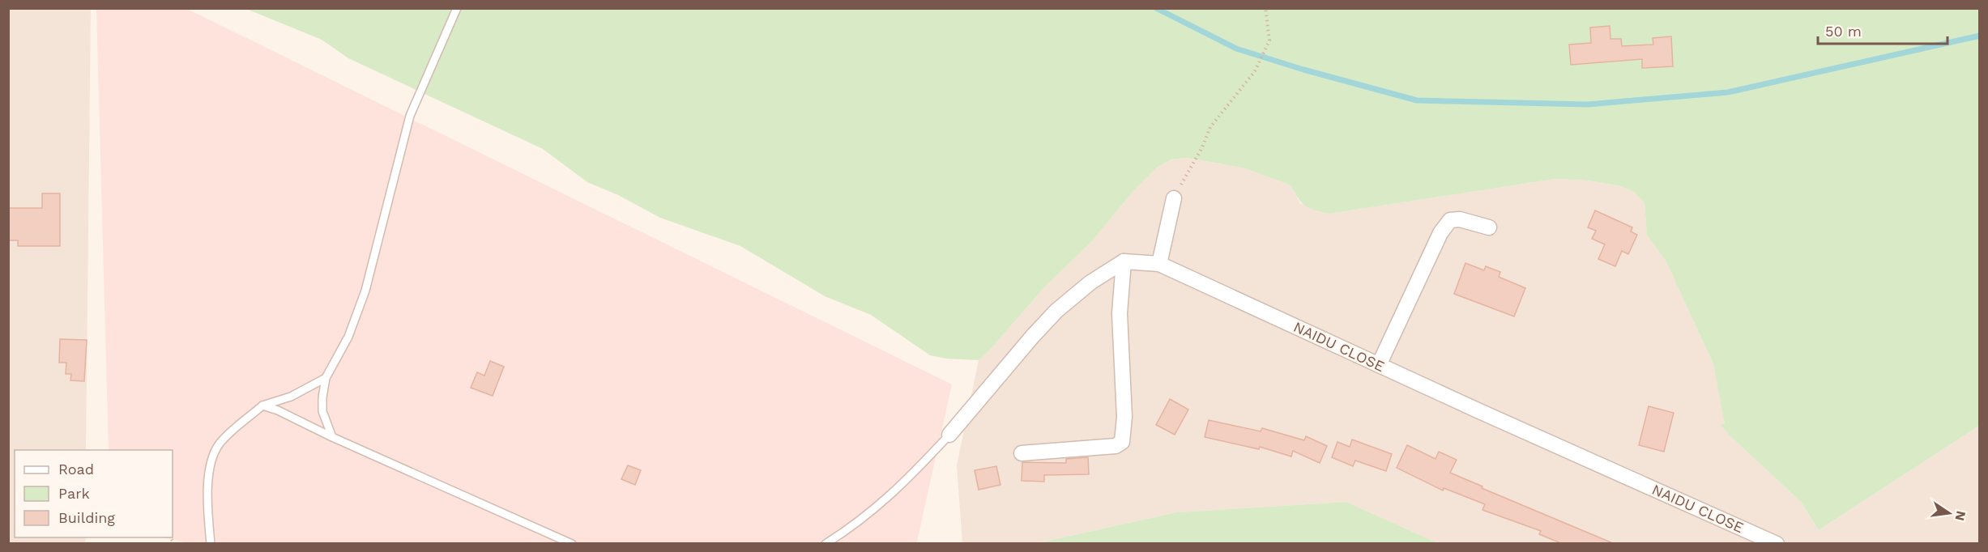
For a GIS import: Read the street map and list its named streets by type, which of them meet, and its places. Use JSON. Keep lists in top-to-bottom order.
{
  "streets": {
    "street": ["NAIDU CLOSE"]
  },
  "legend": ["Road", "Park", "Building"],
  "scale_bar": "50 m",
  "north": "right"
}
